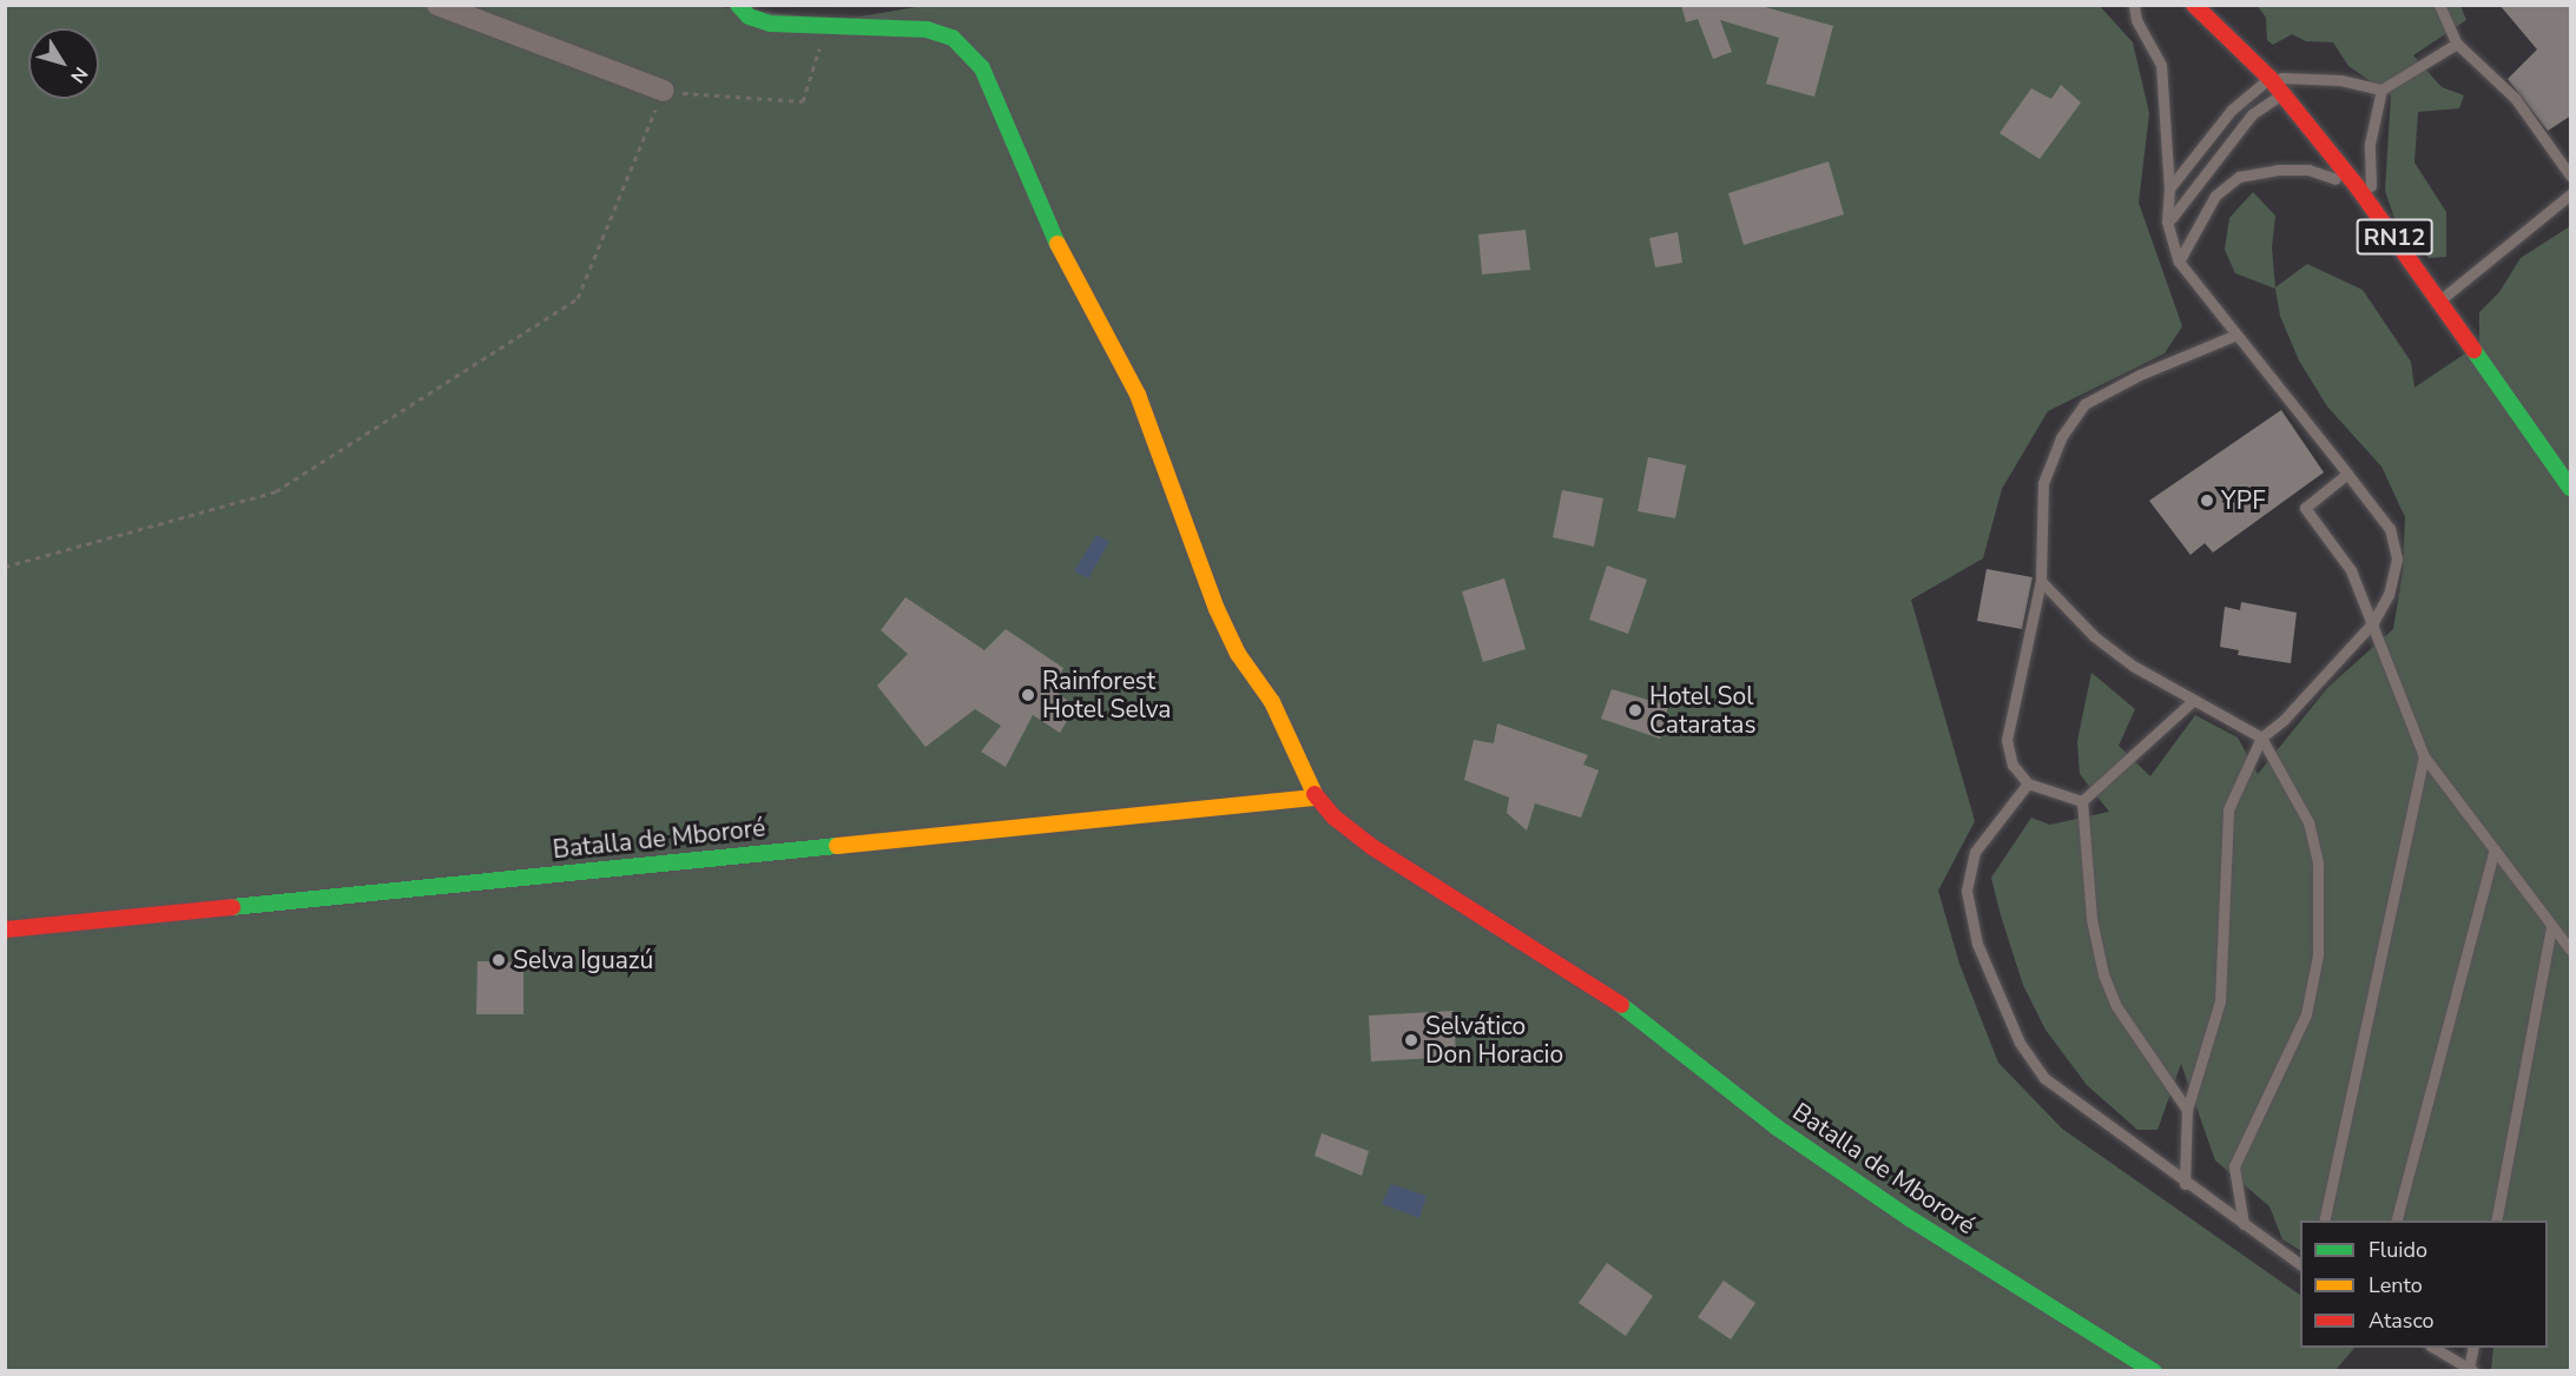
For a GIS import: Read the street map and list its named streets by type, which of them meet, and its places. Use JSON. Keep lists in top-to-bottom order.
{
  "streets": {
    "main road": ["RN12", "Batalla de Mbororé"]
  },
  "places": [
    "YPF",
    "Rainforest Hotel Selva",
    "Hotel Sol Cataratas",
    "Selva Iguazú",
    "Selvático Don Horacio"
  ],
  "legend": ["Fluido", "Lento", "Atasco"],
  "north": "bottom right"
}
